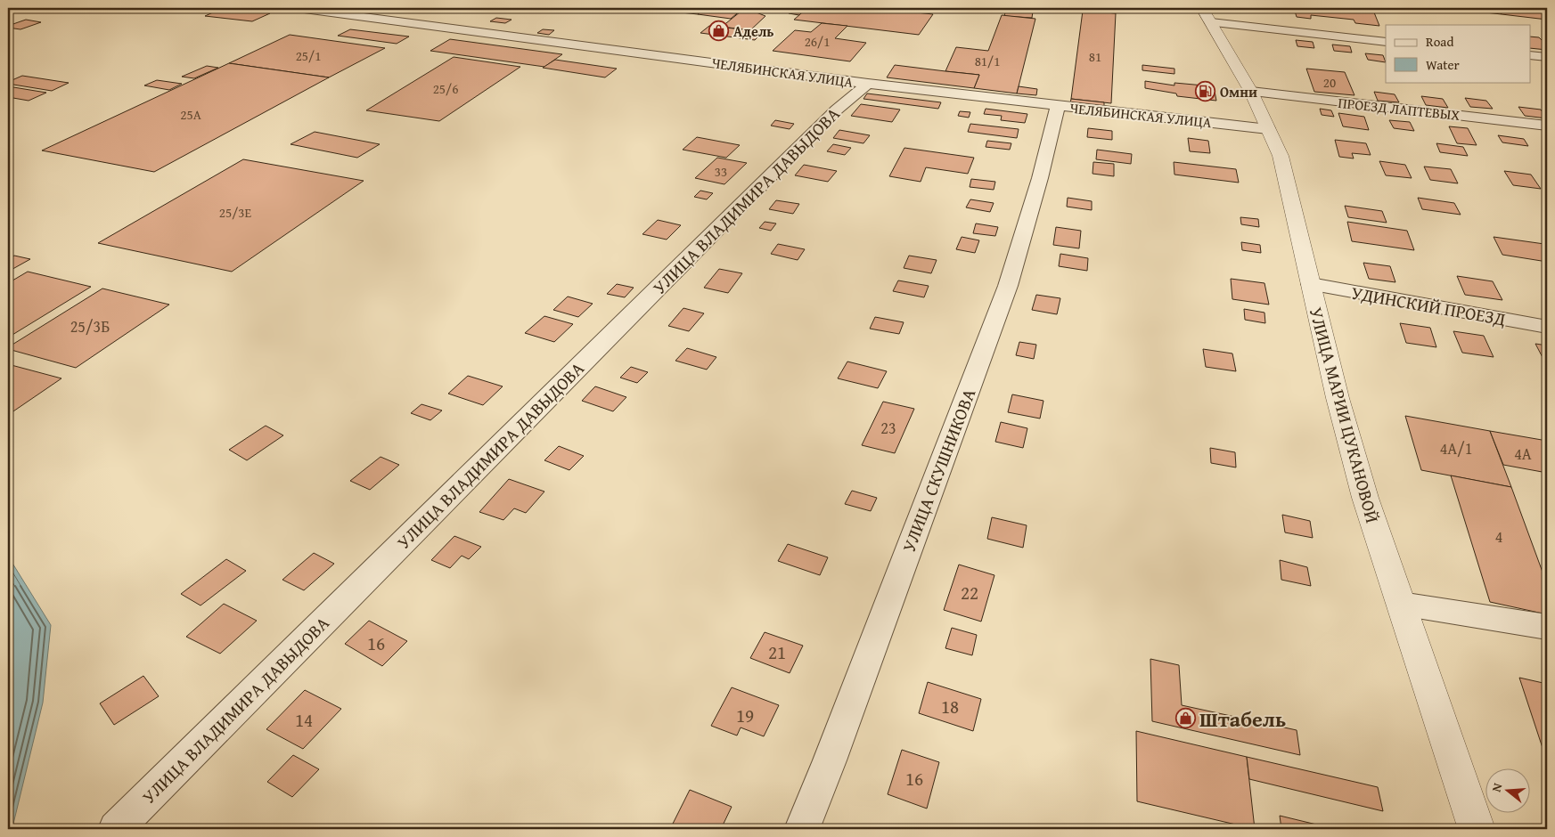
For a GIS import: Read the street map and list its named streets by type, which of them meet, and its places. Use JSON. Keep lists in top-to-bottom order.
{
  "streets": {
    "street": [
      "ЧЕЛЯБИНСКАЯ УЛИЦА",
      "ПРОЕЗД ЛАПТЕВЫХ",
      "УЛИЦА ВЛАДИМИРА ДАВЫДОВА",
      "УДИНСКИЙ ПРОЕЗД",
      "УЛИЦА МАРИИ ЦУКАНОВОЙ",
      "УЛИЦА СКУШНИКОВА"
    ]
  },
  "crossings": [
    ["ЧЕЛЯБИНСКАЯ УЛИЦА", "УЛИЦА ВЛАДИМИРА ДАВЫДОВА"],
    ["ЧЕЛЯБИНСКАЯ УЛИЦА", "УЛИЦА МАРИИ ЦУКАНОВОЙ"],
    ["ЧЕЛЯБИНСКАЯ УЛИЦА", "УЛИЦА СКУШНИКОВА"],
    ["ПРОЕЗД ЛАПТЕВЫХ", "УЛИЦА МАРИИ ЦУКАНОВОЙ"],
    ["УДИНСКИЙ ПРОЕЗД", "УЛИЦА МАРИИ ЦУКАНОВОЙ"]
  ],
  "places": {
    "shop": ["Адель", "Штабель"],
    "fuel station": ["Омни"]
  },
  "house_numbers": [
    "26/1",
    "25/1",
    "81",
    "81/1",
    "20",
    "25/6",
    "25А",
    "33",
    "25/3Е",
    "25/3Б",
    "23",
    "4А/1",
    "4А",
    "4",
    "22",
    "16",
    "21",
    "18",
    "19",
    "14",
    "16"
  ],
  "legend": ["Road", "Water"],
  "north": "left"
}
